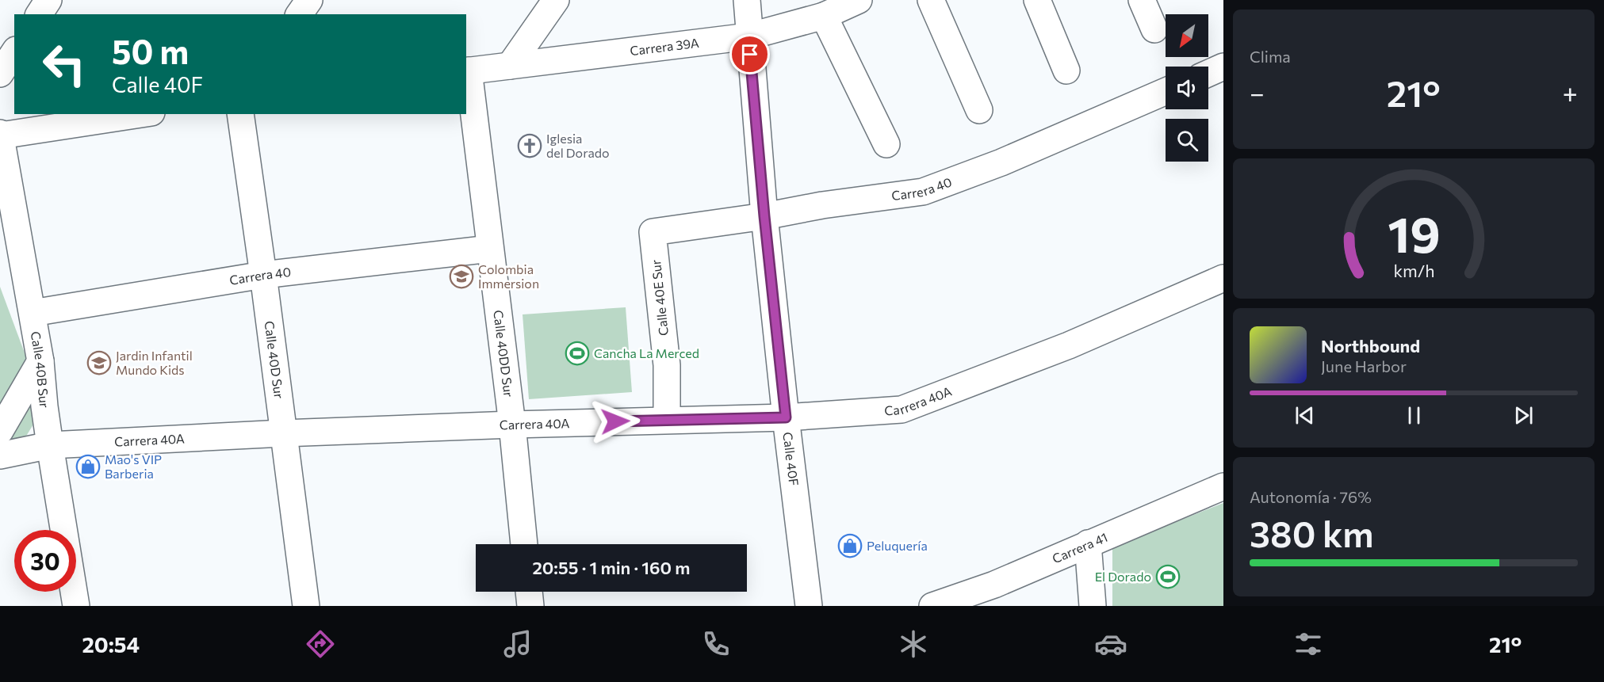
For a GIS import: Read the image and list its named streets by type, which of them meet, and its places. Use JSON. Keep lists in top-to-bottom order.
{
  "streets": {
    "street": [
      "Carrera 39A",
      "Carrera 40",
      "Calle 40E Sur",
      "Calle 40DD Sur",
      "Calle 40D Sur",
      "Calle 40B Sur",
      "Carrera 40A",
      "Calle 40F",
      "Carrera 41"
    ]
  },
  "crossings": [
    ["Carrera 39A", "Calle 40DD Sur"],
    ["Carrera 39A", "Calle 40F"],
    ["Carrera 40", "Calle 40E Sur"],
    ["Carrera 40", "Calle 40DD Sur"],
    ["Carrera 40", "Calle 40D Sur"],
    ["Carrera 40", "Calle 40B Sur"],
    ["Carrera 40", "Calle 40F"],
    ["Calle 40E Sur", "Carrera 40A"],
    ["Calle 40DD Sur", "Carrera 40A"],
    ["Calle 40D Sur", "Carrera 40A"],
    ["Calle 40B Sur", "Carrera 40A"],
    ["Carrera 40A", "Calle 40F"]
  ],
  "places": {
    "church": ["Iglesia del Dorado"],
    "school or university": ["Colombia Immersion", "Jardin Infantil Mundo Kids"],
    "sports": ["Cancha La Merced", "El Dorado"],
    "shop": ["Mao's VIP Barberia", "Peluquería"]
  },
  "north": "bottom left",
  "page": {
    "tile": [
      "Clima",
      ["Autonomía · 76%", "380 km"]
    ],
    "turn": ["50 m", "Calle 40F"],
    "heat": ["−", "21°", "+"],
    "song": ["Northbound", "June Harbor"],
    "limit": "30",
    "trip": "20:55 · 1 min · 160 m",
    "tabs": ["20:54", "21°"],
    "gauge": ["19", "km/h"]
  }
}
